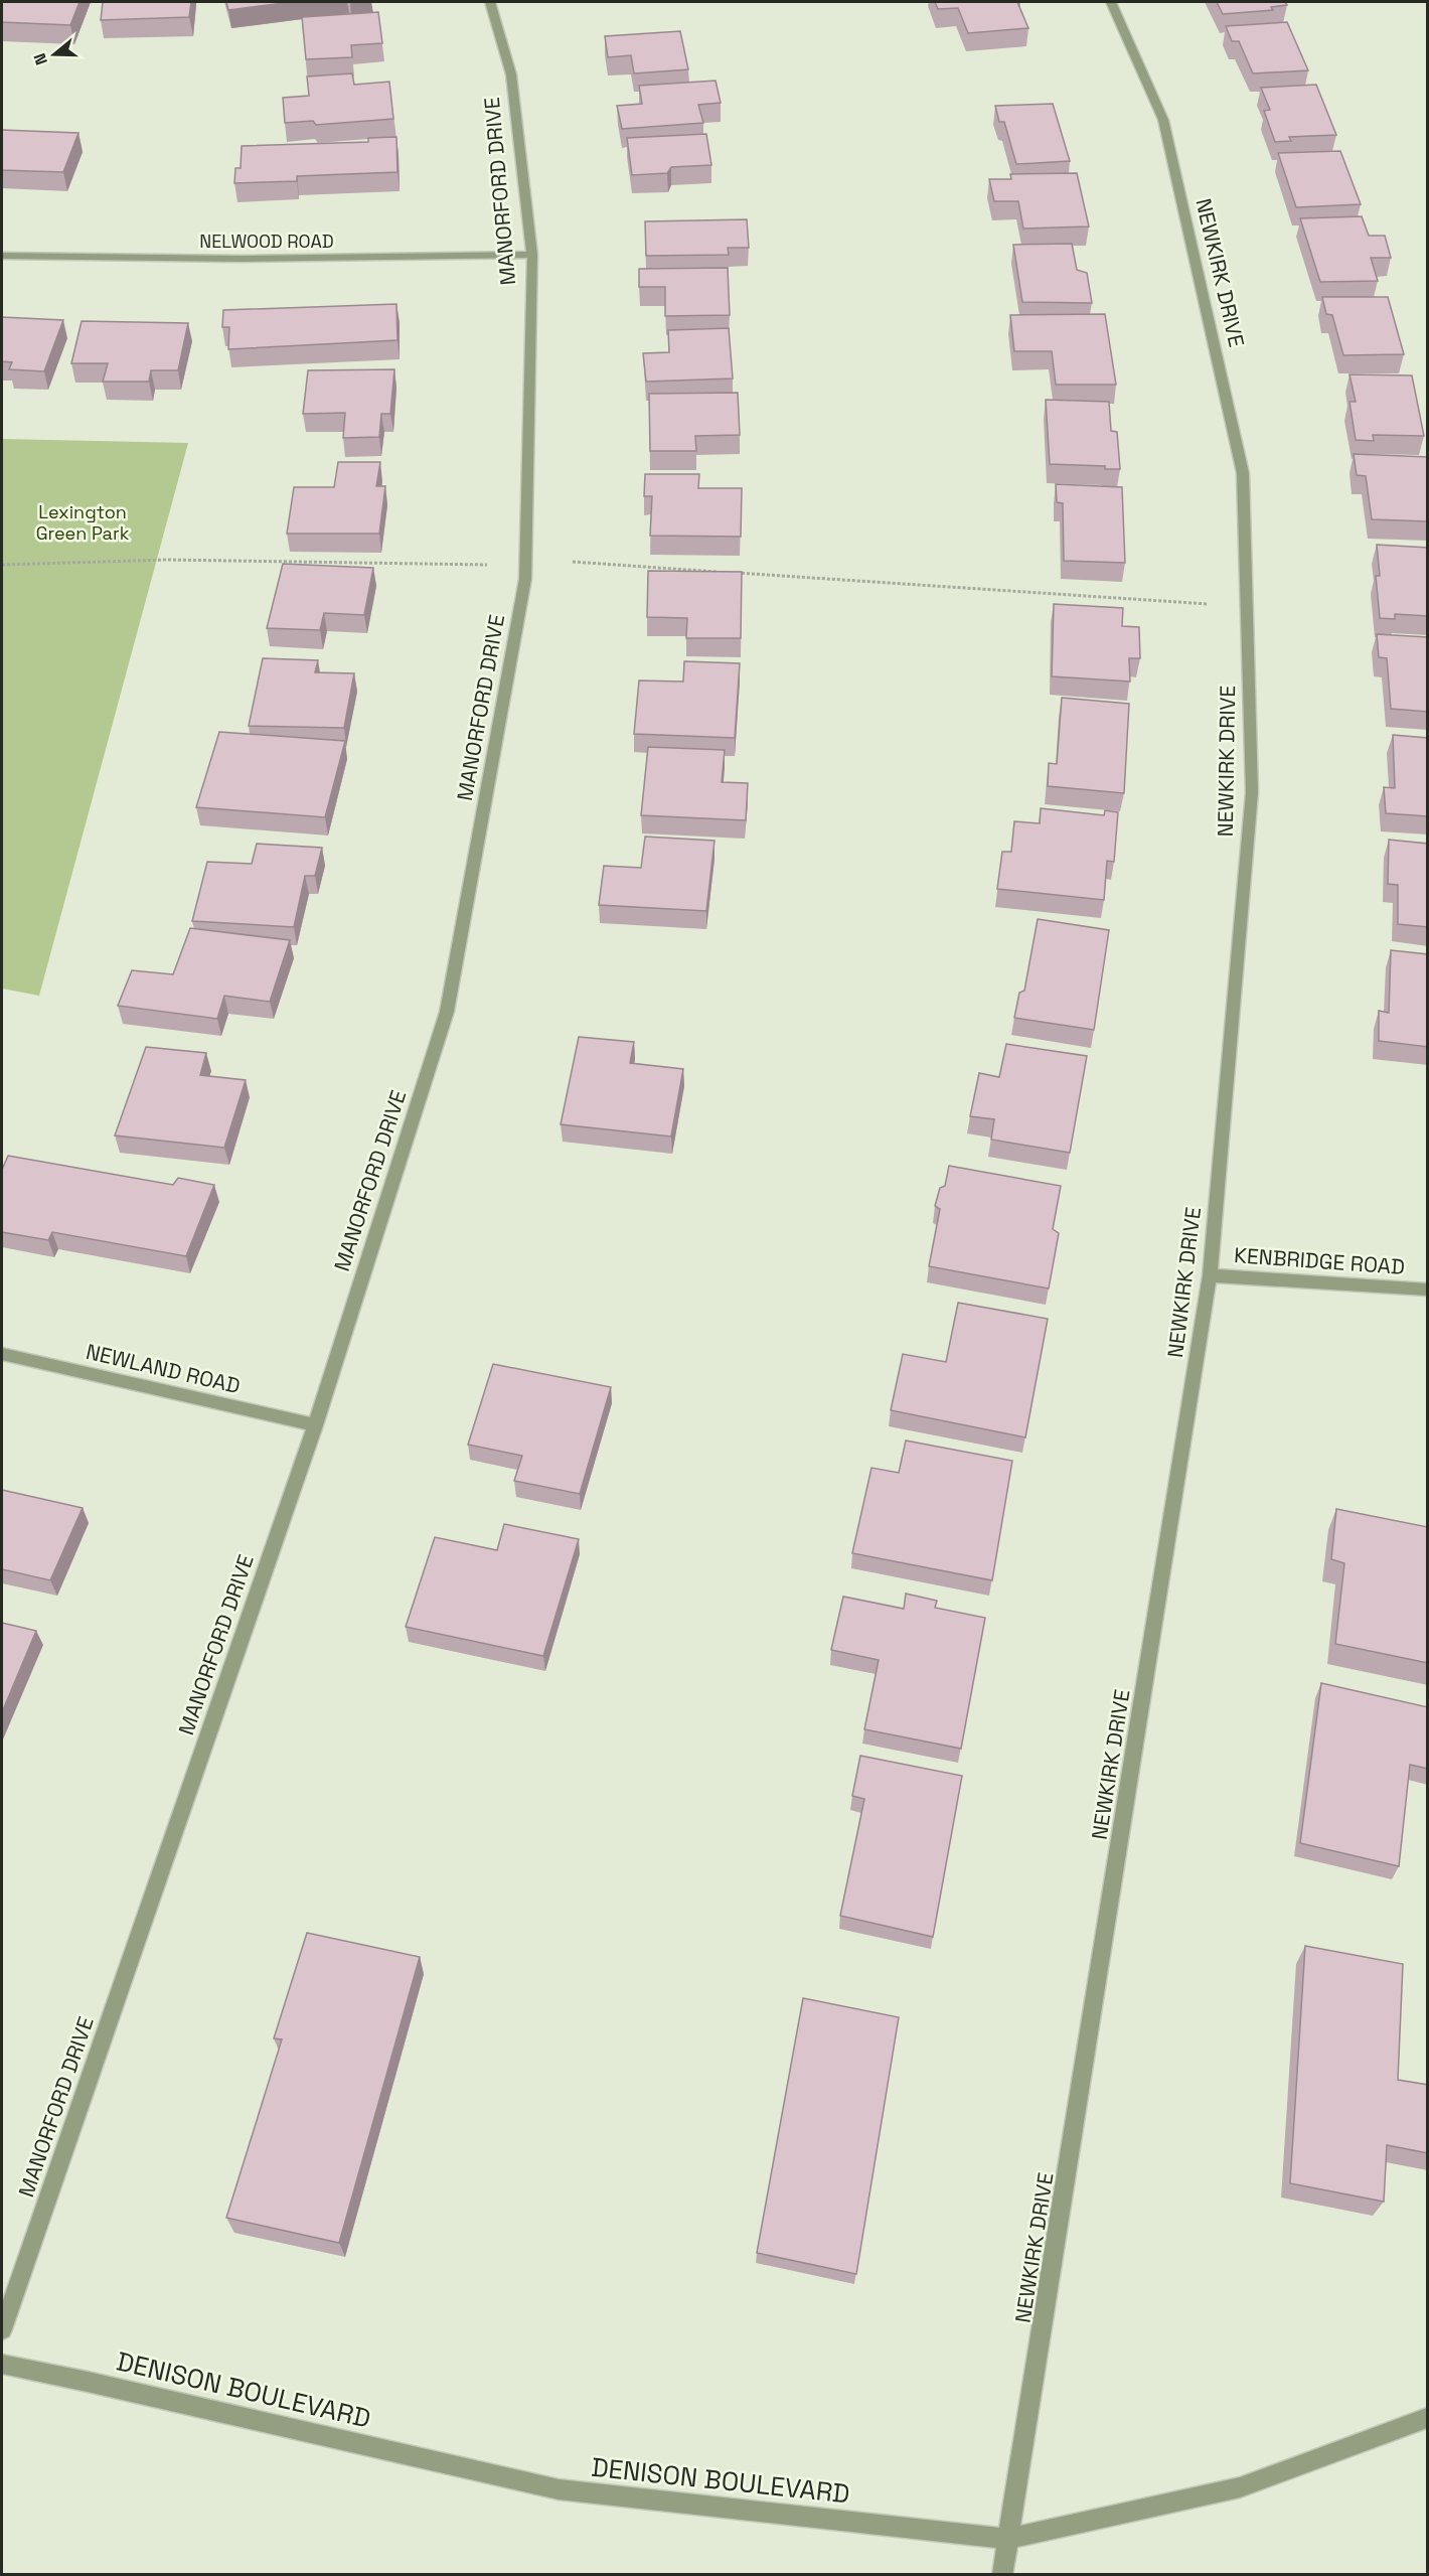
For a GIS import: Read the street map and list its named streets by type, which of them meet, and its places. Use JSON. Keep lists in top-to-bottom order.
{
  "streets": {
    "street": [
      "MANORFORD DRIVE",
      "NELWOOD ROAD",
      "NEWKIRK DRIVE",
      "KENBRIDGE ROAD",
      "NEWLAND ROAD",
      "DENISON BOULEVARD"
    ]
  },
  "crossings": [
    ["MANORFORD DRIVE", "NELWOOD ROAD"],
    ["MANORFORD DRIVE", "NEWLAND ROAD"],
    ["NEWKIRK DRIVE", "KENBRIDGE ROAD"],
    ["NEWKIRK DRIVE", "DENISON BOULEVARD"]
  ],
  "parks": ["Lexington Green Park"],
  "north": "left"
}
